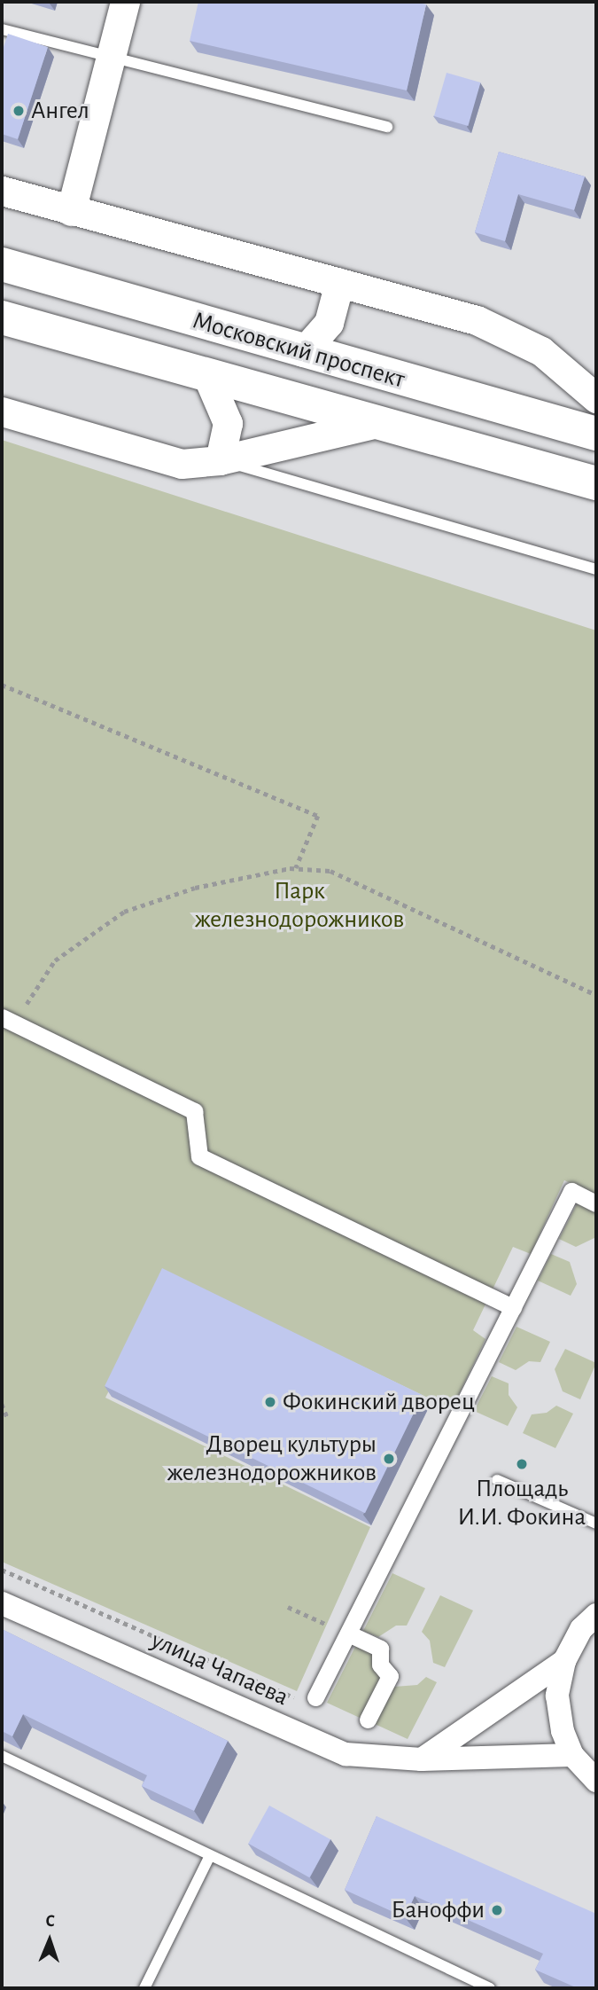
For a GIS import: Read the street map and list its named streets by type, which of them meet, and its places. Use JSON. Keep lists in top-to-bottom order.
{
  "streets": {
    "main road": ["Московский проспект"],
    "street": ["улица Чапаева"]
  },
  "parks": ["Парк железнодорожников"],
  "places": [
    "Ангел",
    "Фокинский дворец",
    "Дворец культуры железнодорожников",
    "Площадь И.И. Фокина",
    "Баноффи"
  ],
  "north": "top"
}
